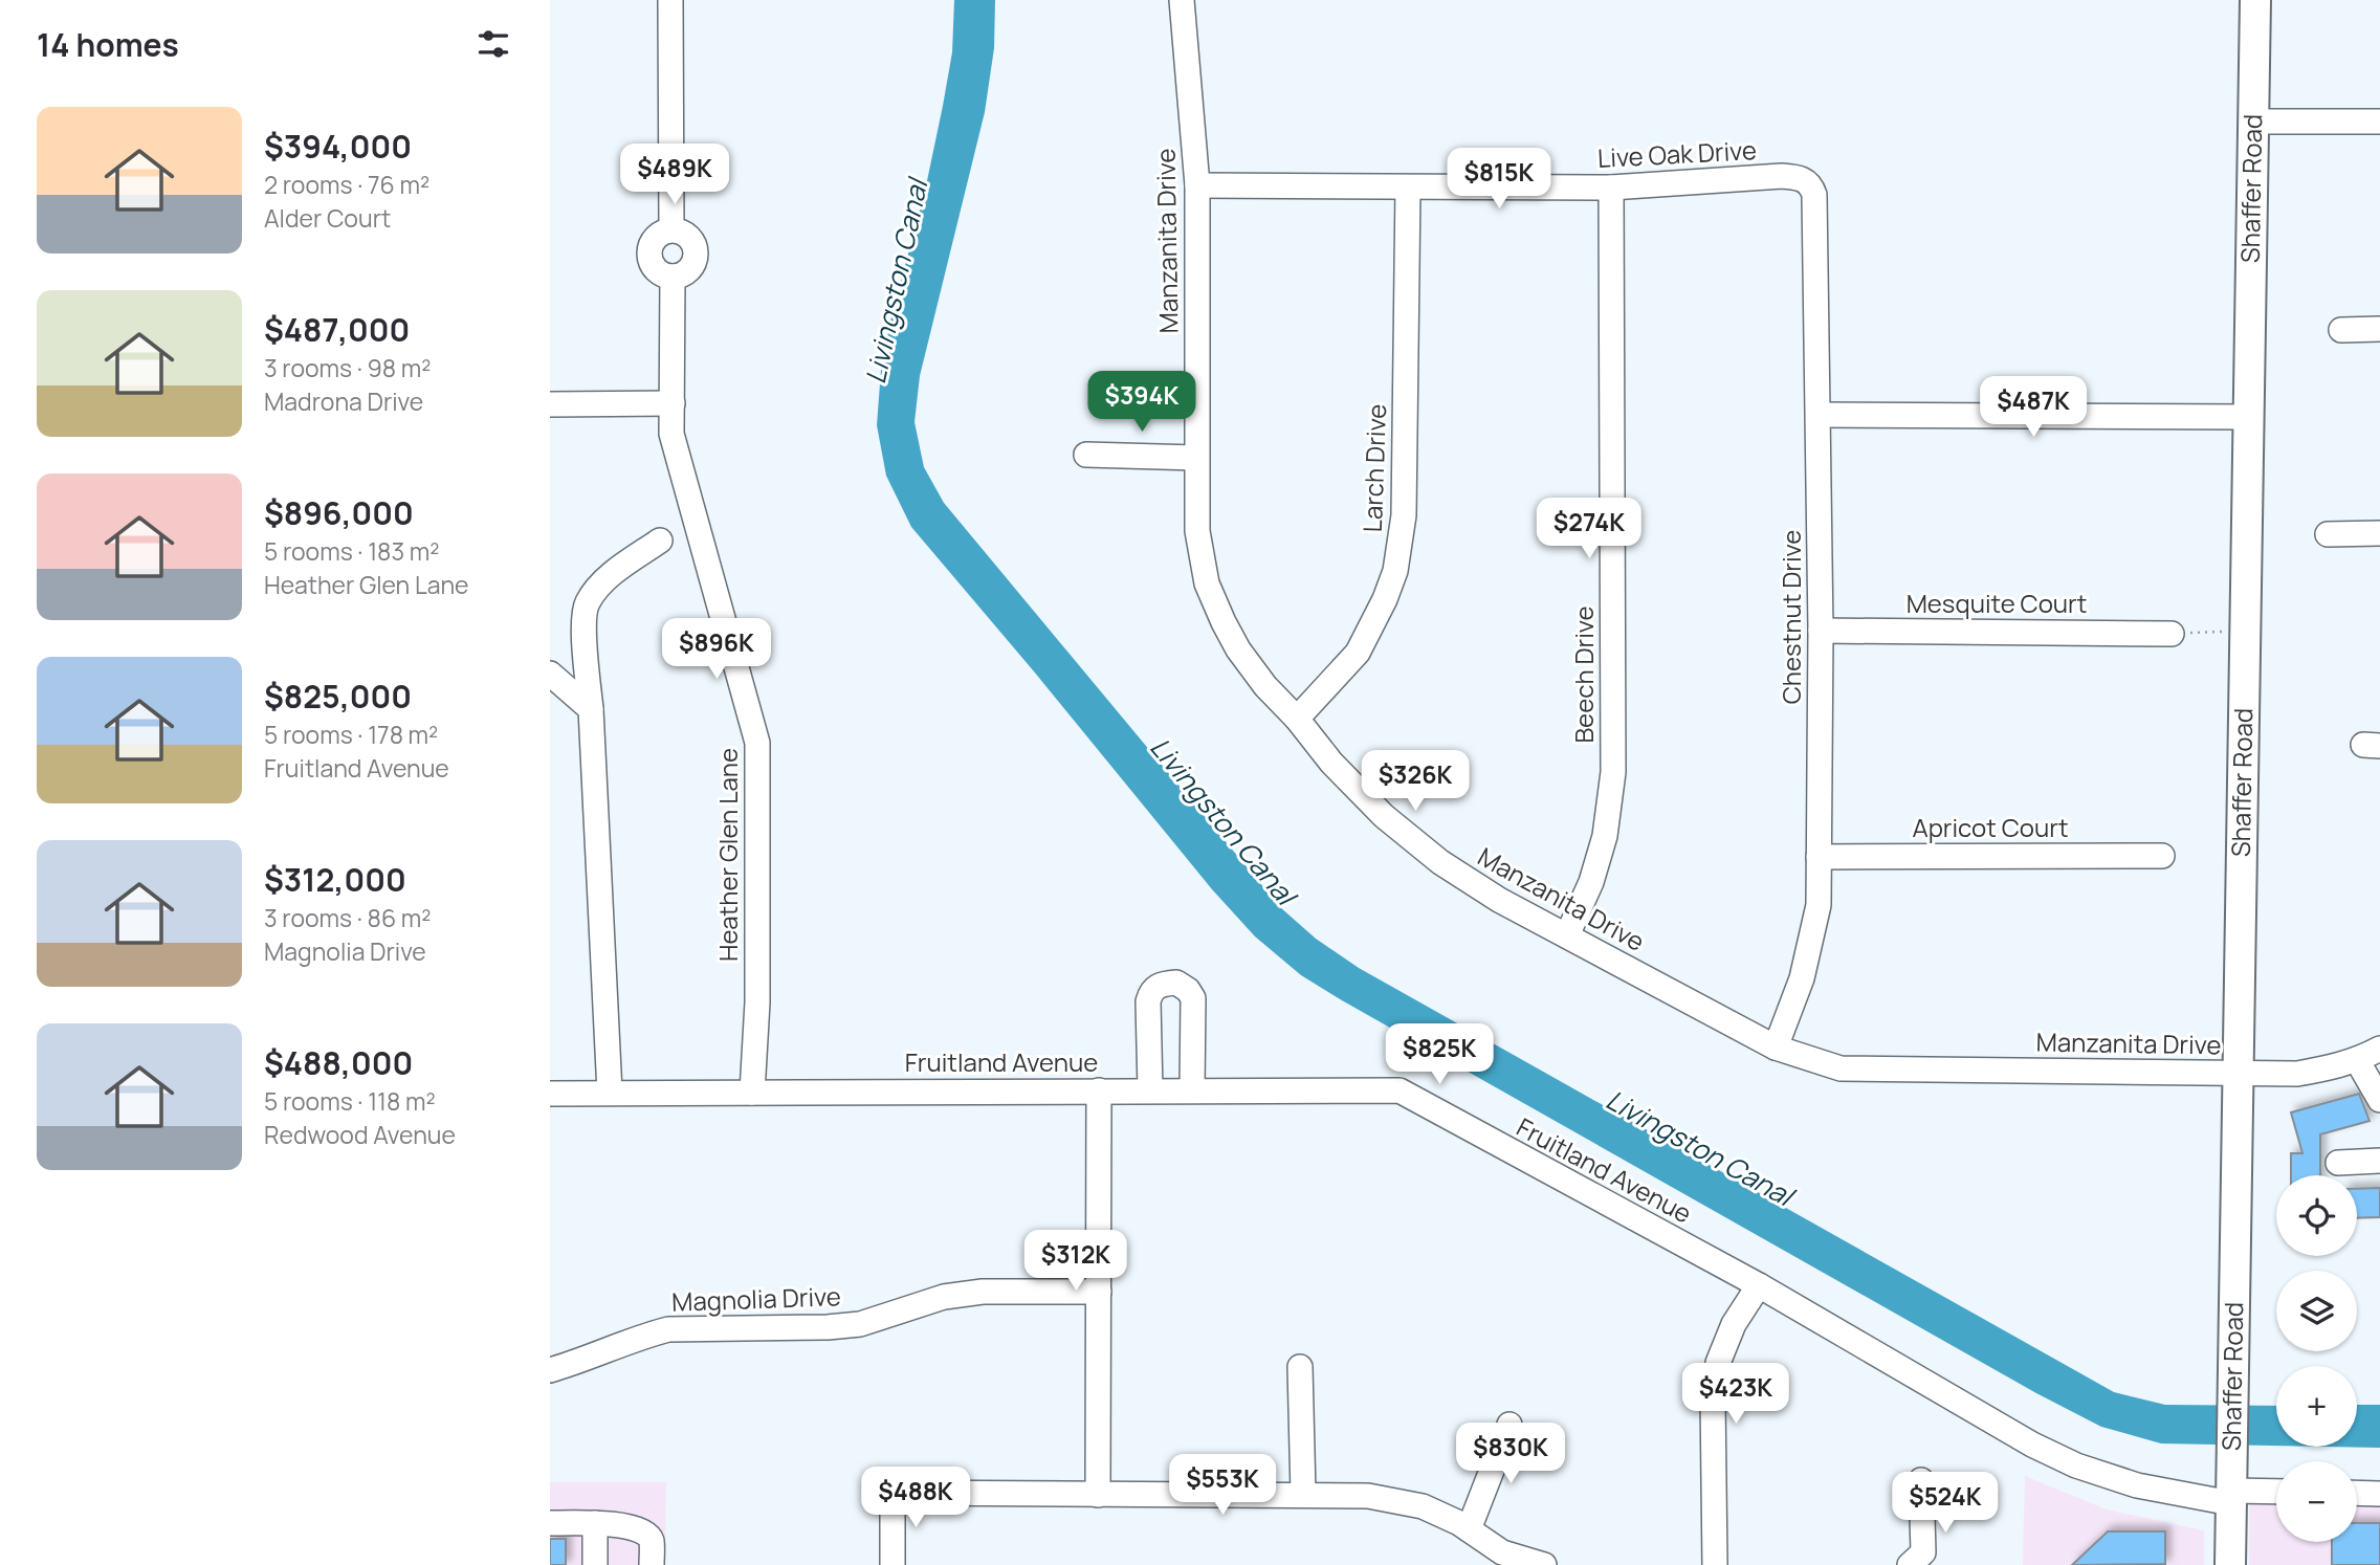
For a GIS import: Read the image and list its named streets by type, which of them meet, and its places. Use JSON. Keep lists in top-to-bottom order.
{
  "streets": {
    "main road": ["Shaffer Road"],
    "street": [
      "Live Oak Drive",
      "Manzanita Drive",
      "Larch Drive",
      "Mesquite Court",
      "Chestnut Drive",
      "Beech Drive",
      "Apricot Court",
      "Heather Glen Lane",
      "Fruitland Avenue",
      "Magnolia Drive"
    ]
  },
  "crossings": [
    ["Live Oak Drive", "Manzanita Drive"],
    ["Live Oak Drive", "Larch Drive"],
    ["Live Oak Drive", "Chestnut Drive"],
    ["Live Oak Drive", "Beech Drive"],
    ["Shaffer Road", "Manzanita Drive"],
    ["Shaffer Road", "Fruitland Avenue"],
    ["Manzanita Drive", "Larch Drive"],
    ["Manzanita Drive", "Chestnut Drive"],
    ["Manzanita Drive", "Beech Drive"],
    ["Mesquite Court", "Chestnut Drive"],
    ["Chestnut Drive", "Apricot Court"],
    ["Heather Glen Lane", "Fruitland Avenue"]
  ],
  "water": ["Livingston Canal"],
  "page": {
    "heading": "14 homes",
    "list": [
      {
        "name": "$394,000",
        "note": "2 rooms · 76 m² · Alder Court"
      },
      {
        "name": "$487,000",
        "note": "3 rooms · 98 m² · Madrona Drive"
      },
      {
        "name": "$896,000",
        "note": "5 rooms · 183 m² · Heather Glen Lane"
      },
      {
        "name": "$825,000",
        "note": "5 rooms · 178 m² · Fruitland Avenue"
      },
      {
        "name": "$312,000",
        "note": "3 rooms · 86 m² · Magnolia Drive"
      },
      {
        "name": "$488,000",
        "note": "5 rooms · 118 m² · Redwood Avenue"
      }
    ],
    "price": [
      "$489K",
      "$815K",
      "$394K",
      "$487K",
      "$274K",
      "$896K",
      "$326K",
      "$825K",
      "$312K",
      "$423K",
      "$830K",
      "$553K",
      "$488K",
      "$524K"
    ],
    "map_buttons": ["+", "−"]
  }
}
